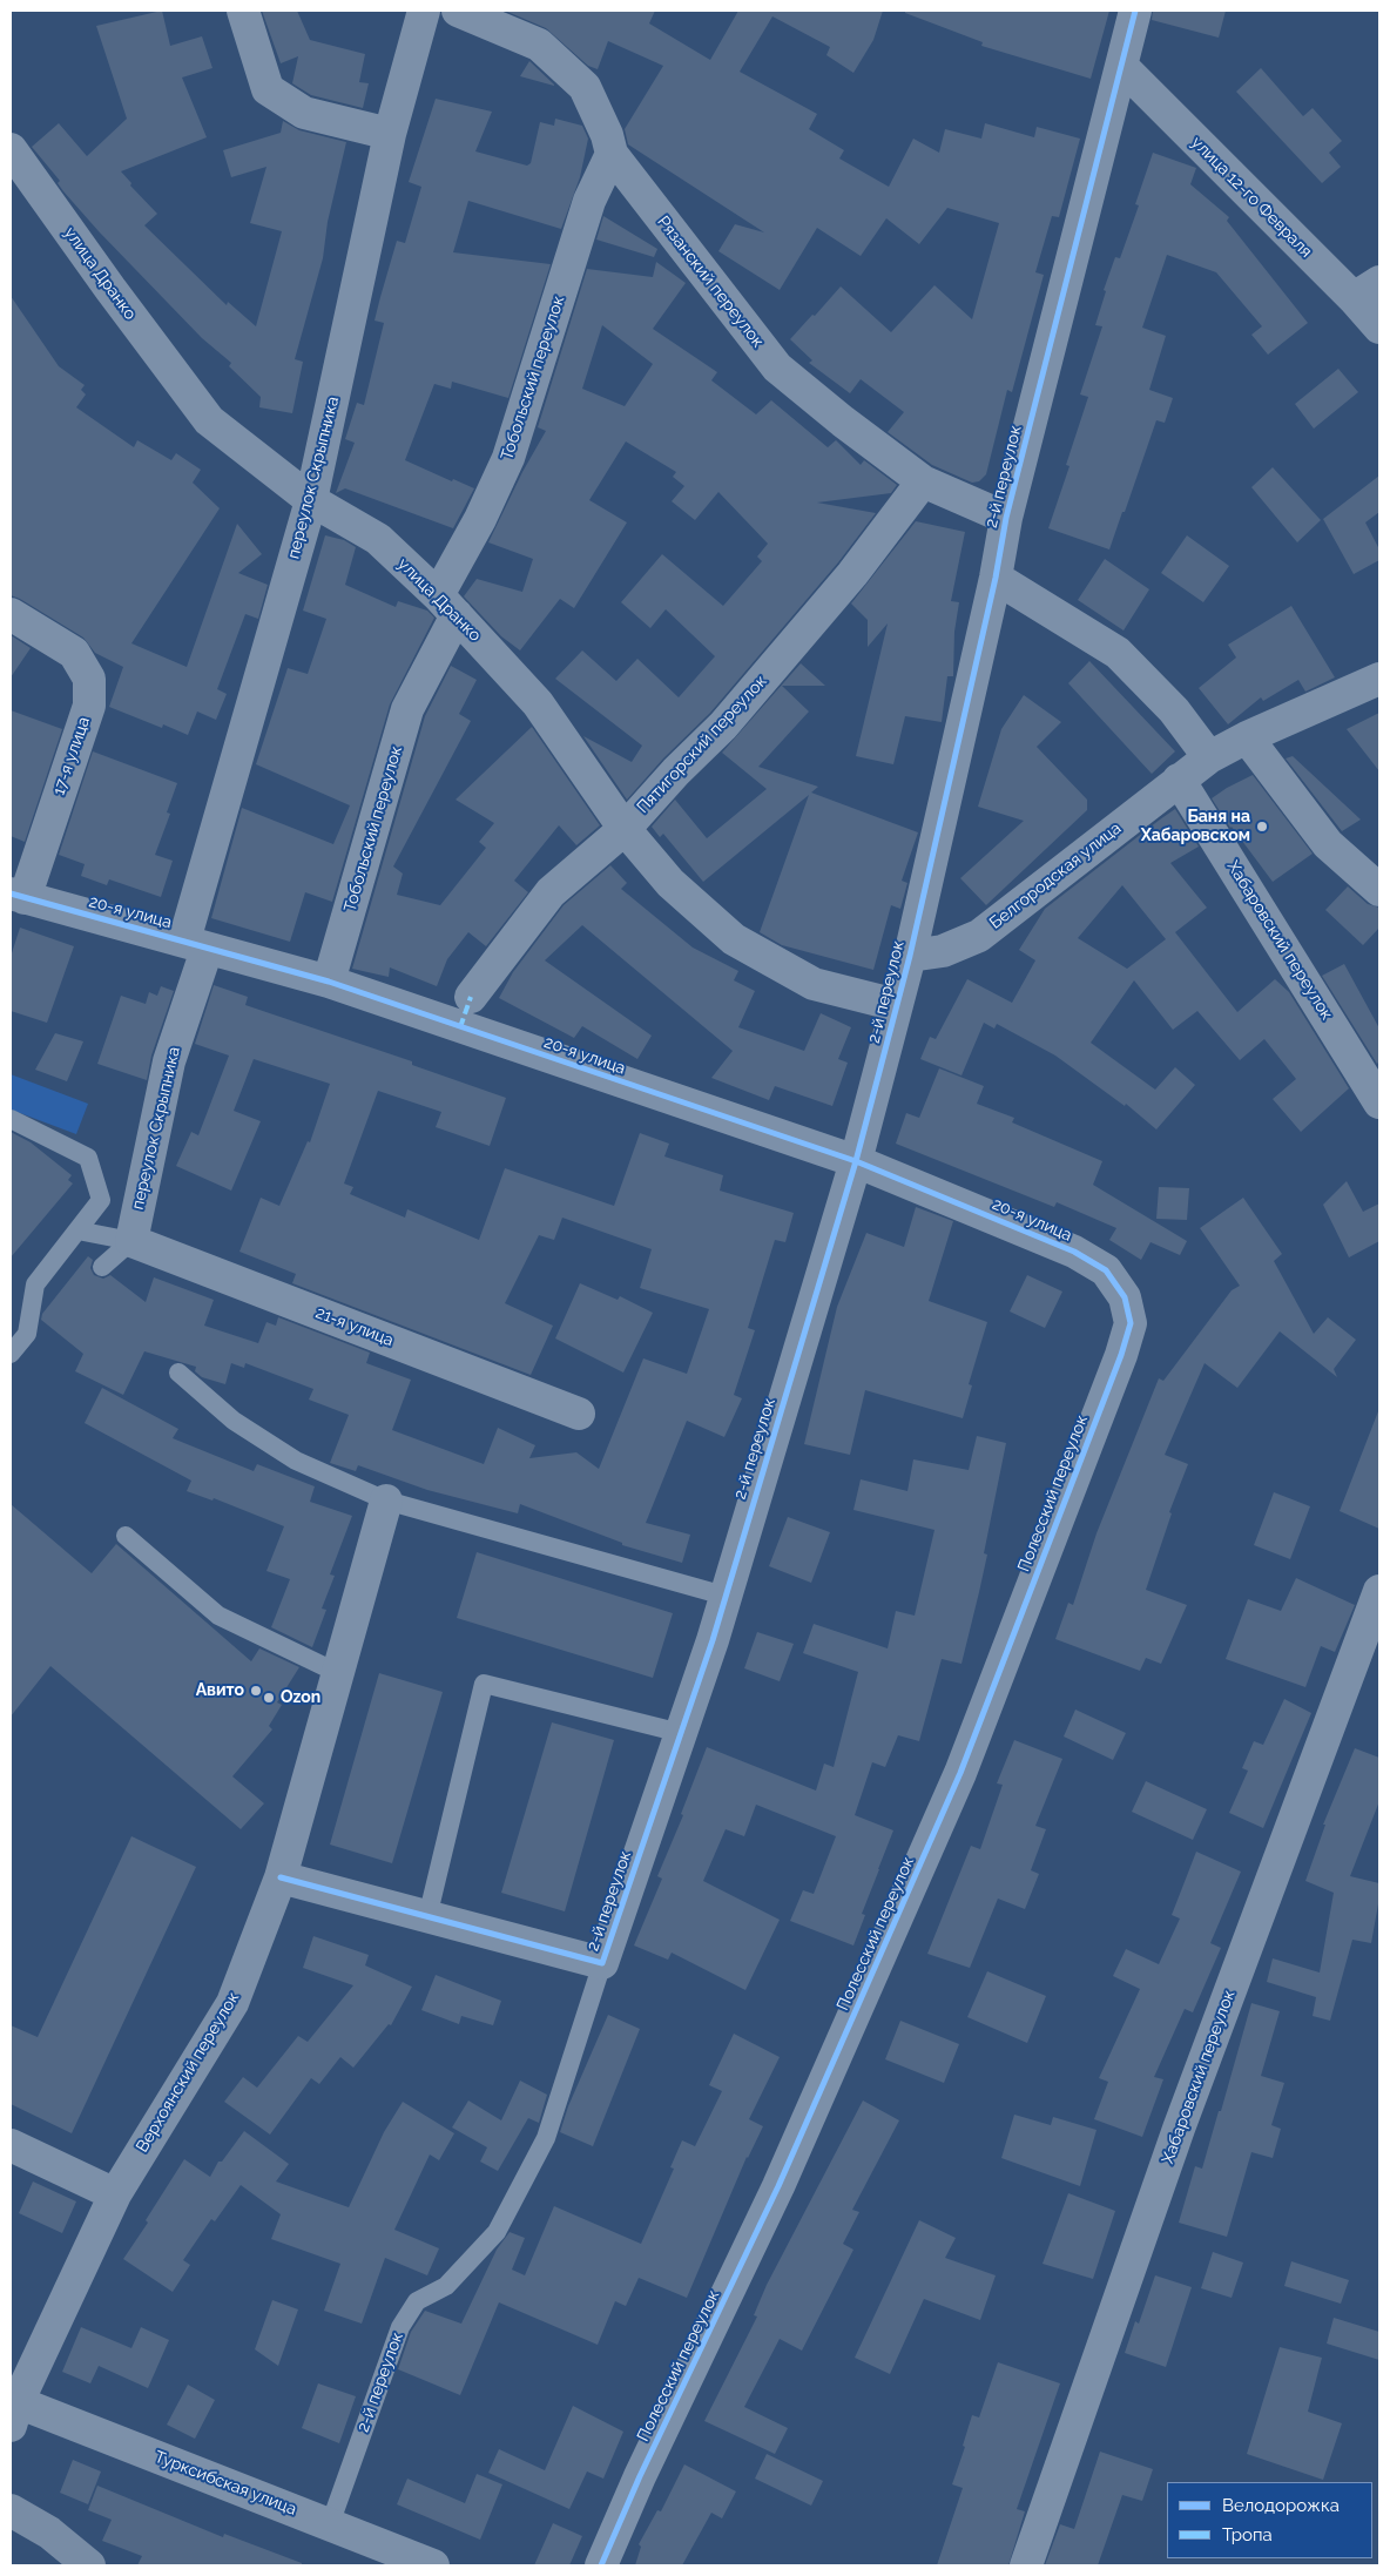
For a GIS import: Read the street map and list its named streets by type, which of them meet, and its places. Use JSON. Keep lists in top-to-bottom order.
{
  "streets": {
    "street": [
      "улица 12-го Февраля",
      "улица Дранко",
      "Рязанский переулок",
      "Тобольский переулок",
      "2-й переулок",
      "переулок Скрыпника",
      "Пятигорский переулок",
      "17-я улица",
      "Белгородская улица",
      "20-я улица",
      "Хабаровский переулок",
      "21-я улица",
      "Полесский переулок",
      "Верхоянский переулок",
      "Турксибская улица"
    ]
  },
  "crossings": [
    ["улица 12-го Февраля", "2-й переулок"],
    ["улица Дранко", "Тобольский переулок"],
    ["улица Дранко", "2-й переулок"],
    ["улица Дранко", "переулок Скрыпника"],
    ["улица Дранко", "Пятигорский переулок"],
    ["Рязанский переулок", "Тобольский переулок"],
    ["Рязанский переулок", "2-й переулок"],
    ["Рязанский переулок", "Пятигорский переулок"],
    ["Тобольский переулок", "20-я улица"],
    ["2-й переулок", "Белгородская улица"],
    ["2-й переулок", "20-я улица"],
    ["2-й переулок", "Турксибская улица"],
    ["переулок Скрыпника", "20-я улица"],
    ["переулок Скрыпника", "21-я улица"],
    ["17-я улица", "20-я улица"],
    ["Белгородская улица", "Хабаровский переулок"],
    ["20-я улица", "Полесский переулок"],
    ["Верхоянский переулок", "Турксибская улица"]
  ],
  "places": ["Баня на Хабаровском", "Авито", "Ozon"],
  "legend": ["Велодорожка", "Тропа"]
}
